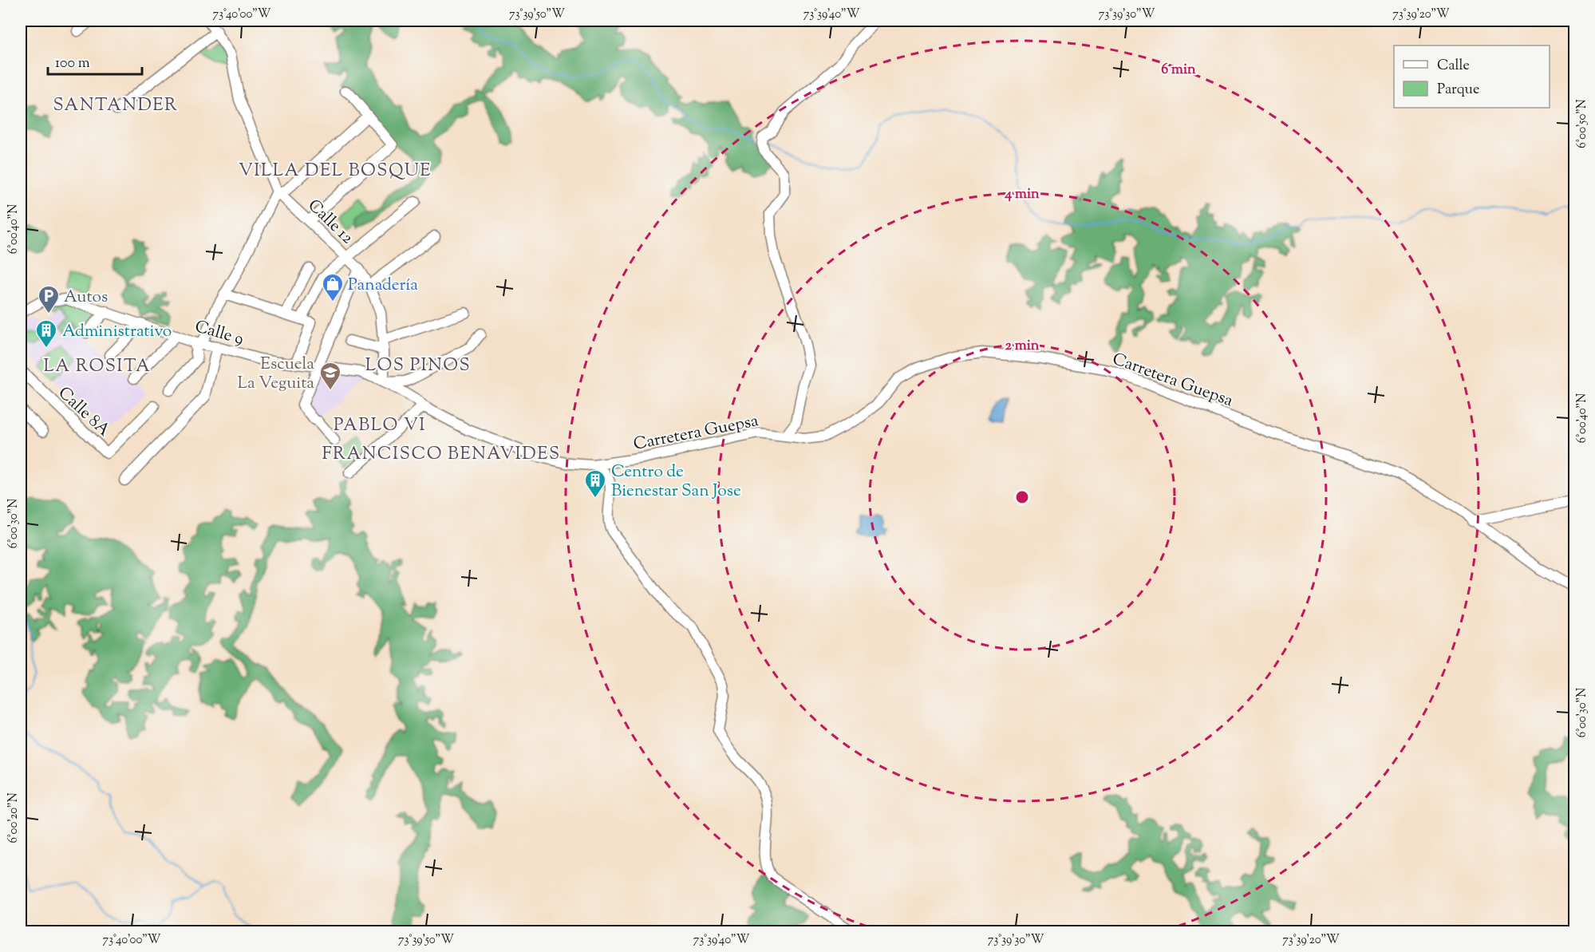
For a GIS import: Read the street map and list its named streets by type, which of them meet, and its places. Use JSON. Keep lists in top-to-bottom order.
{
  "streets": {
    "street": [
      "Calle 12",
      "Calle 9",
      "Carretera Guepsa",
      "Calle 8A"
    ]
  },
  "crossings": [
    ["Calle 12", "Calle 9"]
  ],
  "districts": [
    "SANTANDER",
    "VILLA DEL BOSQUE",
    "LOS PINOS",
    "LA ROSITA",
    "PABLO VI",
    "FRANCISCO BENAVIDES"
  ],
  "places": {
    "shop": ["Panadería"],
    "parking": ["Autos"],
    "building": ["Administrativo", "Centro de Bienestar San Jose"],
    "school or university": ["Escuela La Veguita"]
  },
  "legend": ["Calle", "Parque"],
  "scale_bar": "100 m",
  "coordinates": [
    "73°40'00\"W",
    "73°39'50\"W",
    "73°39'40\"W",
    "73°39'30\"W",
    "73°39'20\"W",
    "6°00'50\"N",
    "6°00'40\"N",
    "6°00'30\"N",
    "6°00'20\"N"
  ],
  "rings": ["6 min", "4 min", "2 min"]
}
